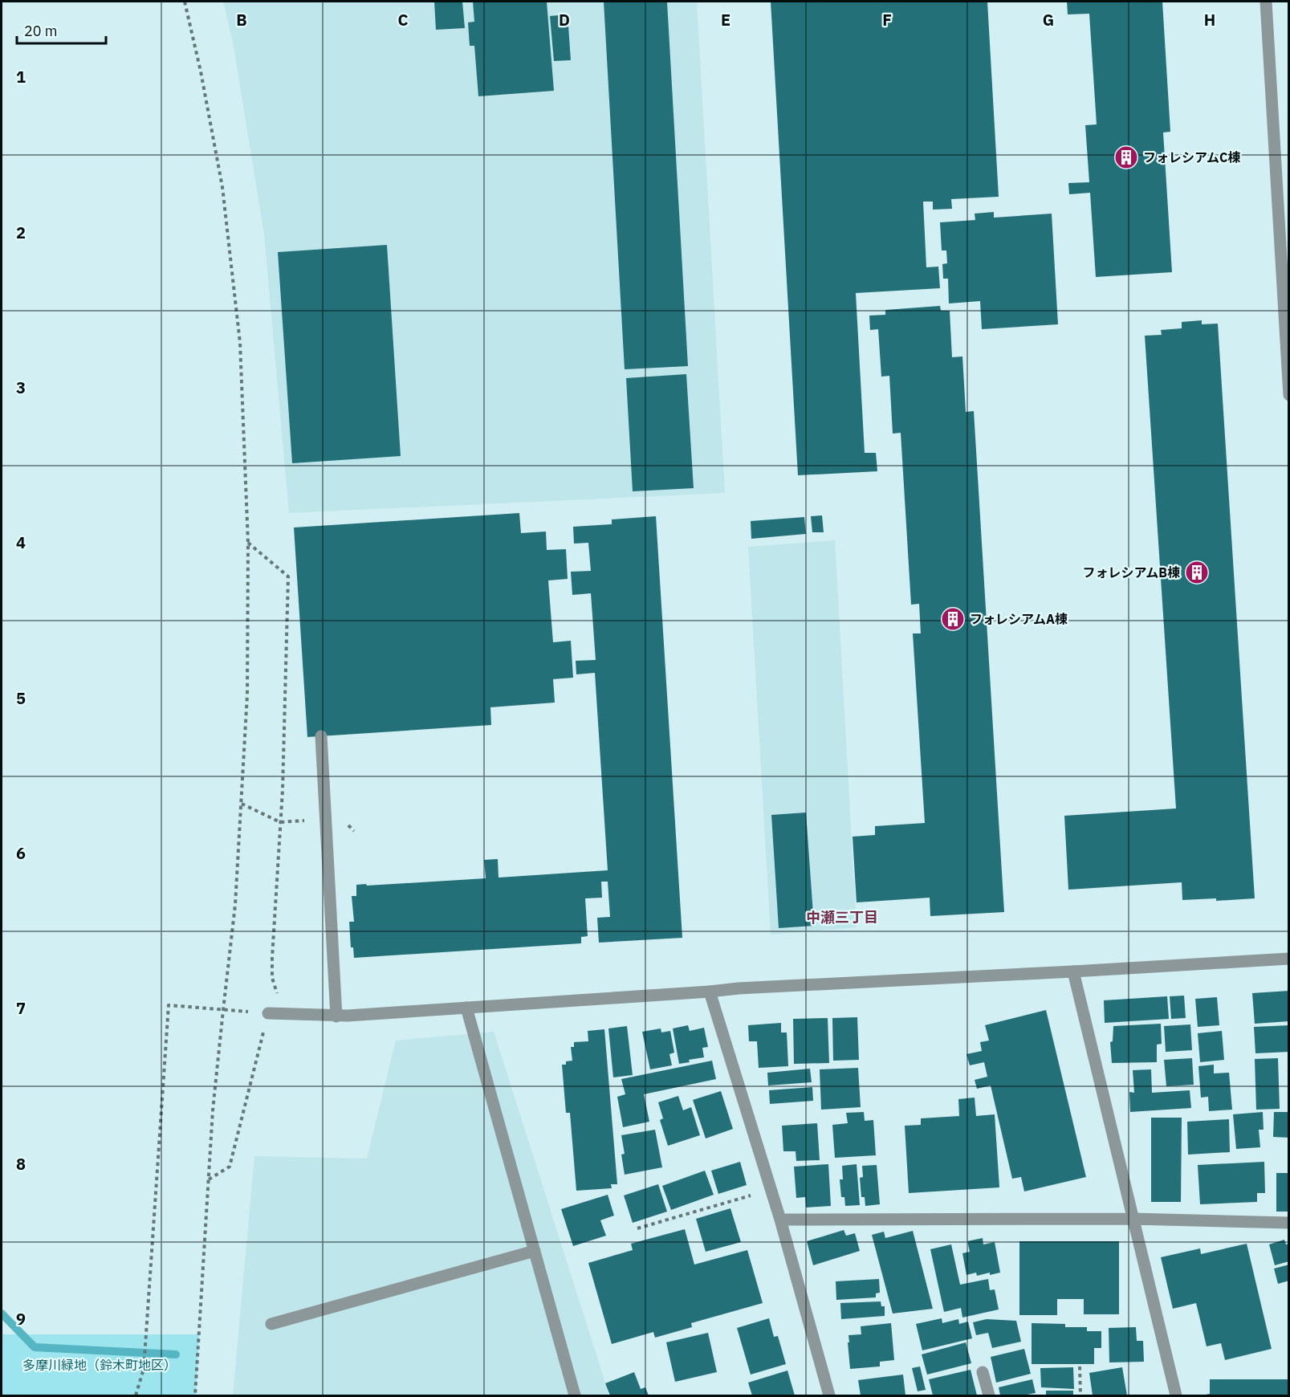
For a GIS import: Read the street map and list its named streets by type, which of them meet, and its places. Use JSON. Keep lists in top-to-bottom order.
{
  "districts": ["中瀬三丁目"],
  "parks": ["多摩川緑地（鈴木町地区）"],
  "places": {
    "building": ["フォレシアムC棟", "フォレシアムB棟", "フォレシアムA棟"]
  },
  "scale_bar": "20 m",
  "grid": {
    "columns": [
      "B",
      "C",
      "D",
      "E",
      "F",
      "G",
      "H"
    ],
    "rows": [
      "1",
      "2",
      "3",
      "4",
      "5",
      "6",
      "7",
      "8",
      "9"
    ]
  }
}
